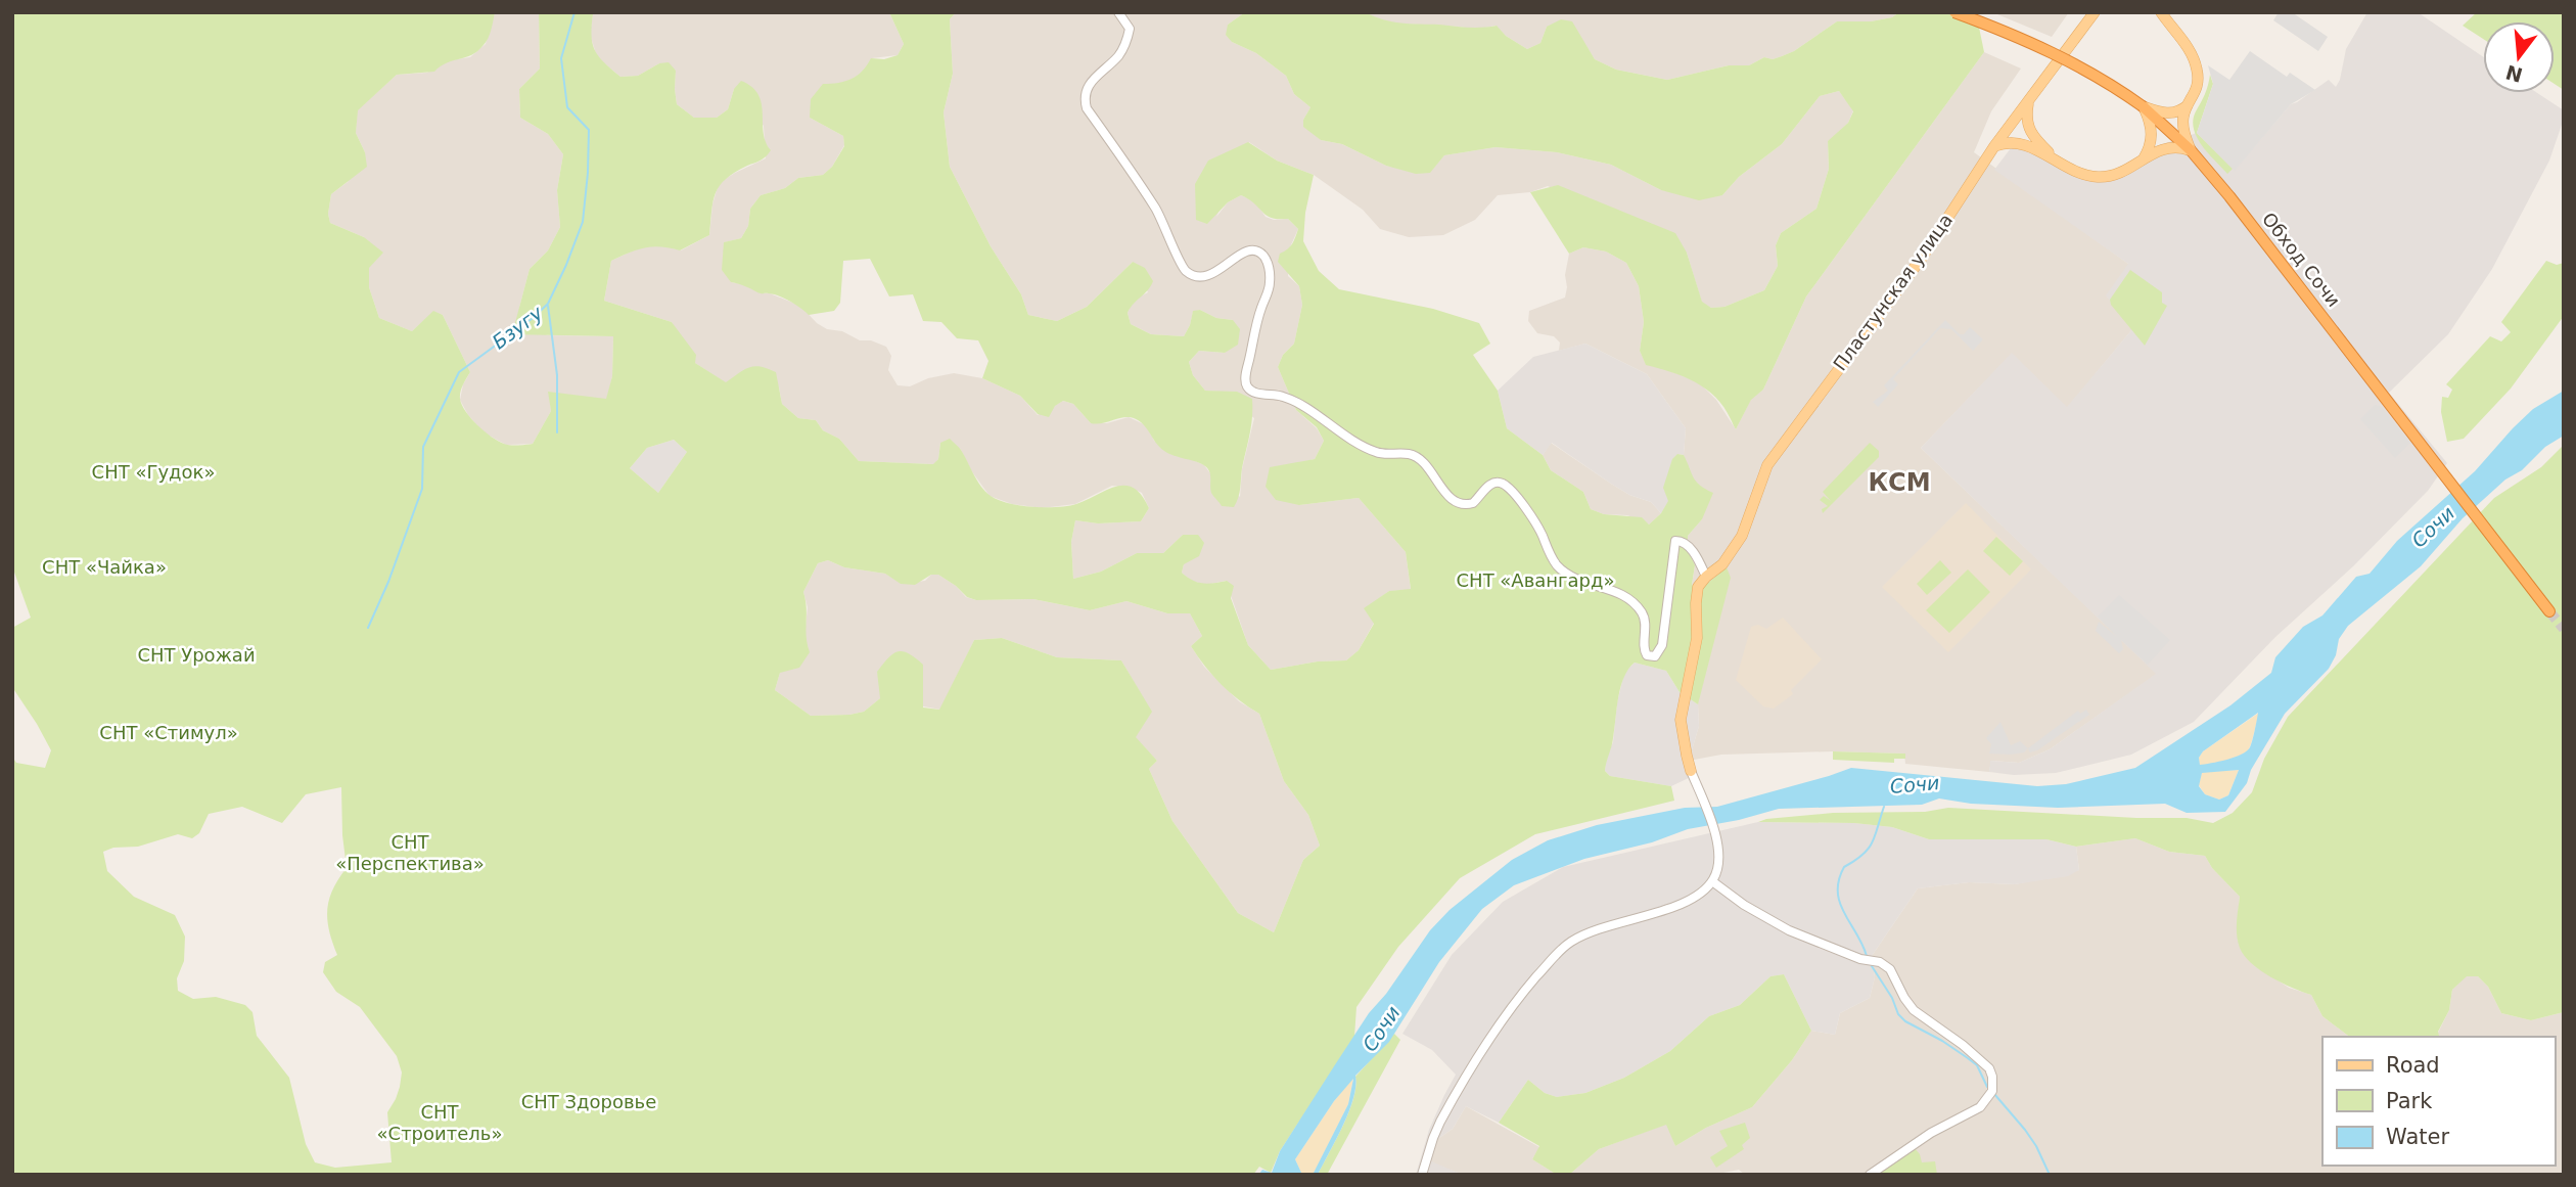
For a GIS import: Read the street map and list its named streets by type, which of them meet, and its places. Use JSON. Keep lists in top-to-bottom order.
{
  "streets": {
    "highway": ["Обход Сочи"],
    "main road": ["Пластунская улица"]
  },
  "districts": ["КСМ"],
  "water": ["Бзугу", "Сочи"],
  "parks": [
    "СНТ «Гудок»",
    "СНТ «Чайка»",
    "СНТ «Авангард»",
    "СНТ Урожай",
    "СНТ «Стимул»",
    "СНТ «Перспектива»",
    "СНТ Здоровье",
    "СНТ «Строитель»"
  ],
  "legend": ["Road", "Park", "Water"],
  "north": "bottom"
}
